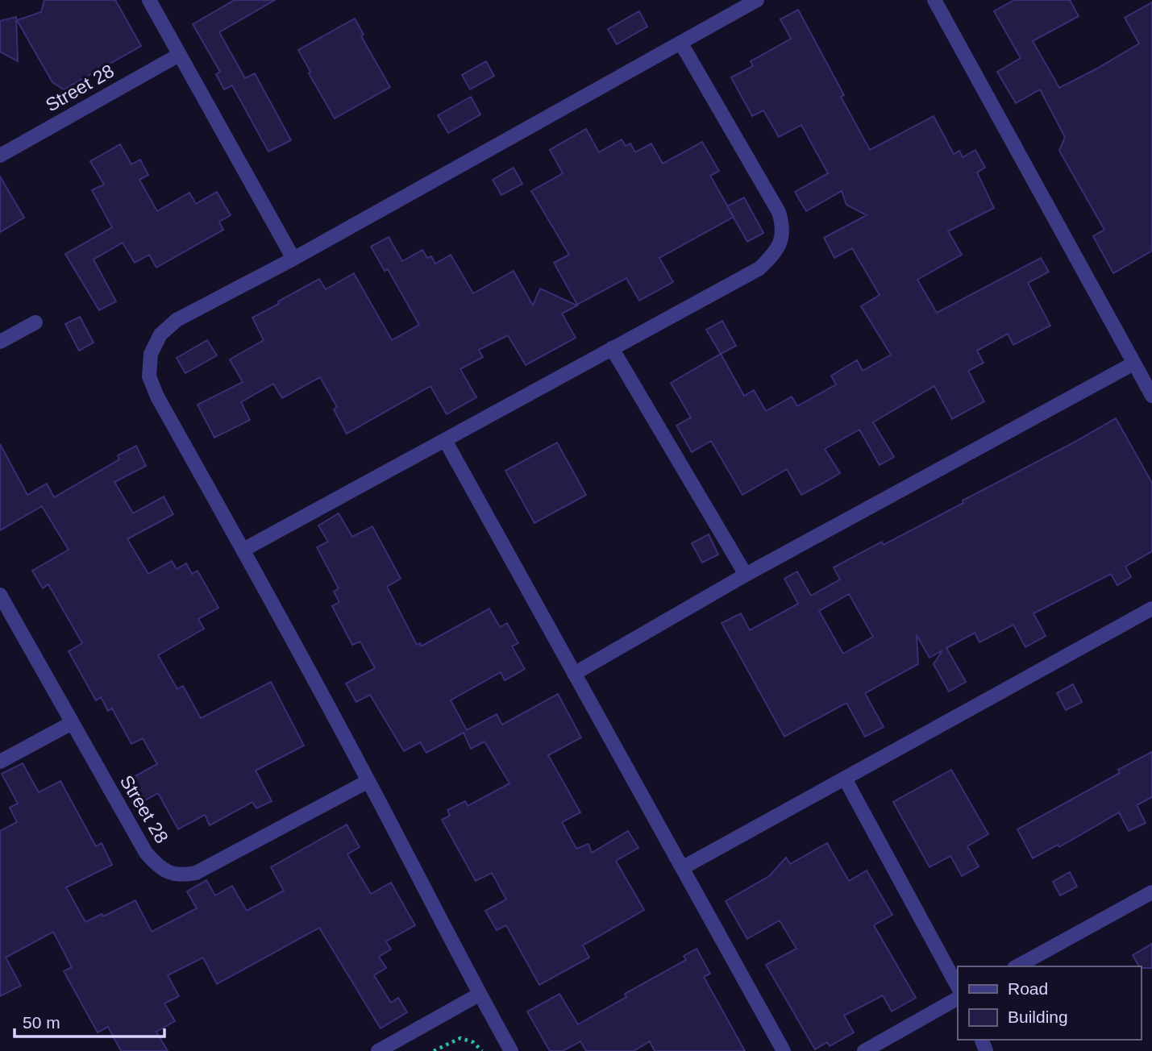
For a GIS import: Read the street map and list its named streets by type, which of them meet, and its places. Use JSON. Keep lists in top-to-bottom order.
{
  "streets": {
    "street": ["Street 28"]
  },
  "legend": ["Road", "Building"],
  "scale_bar": "50 m"
}
